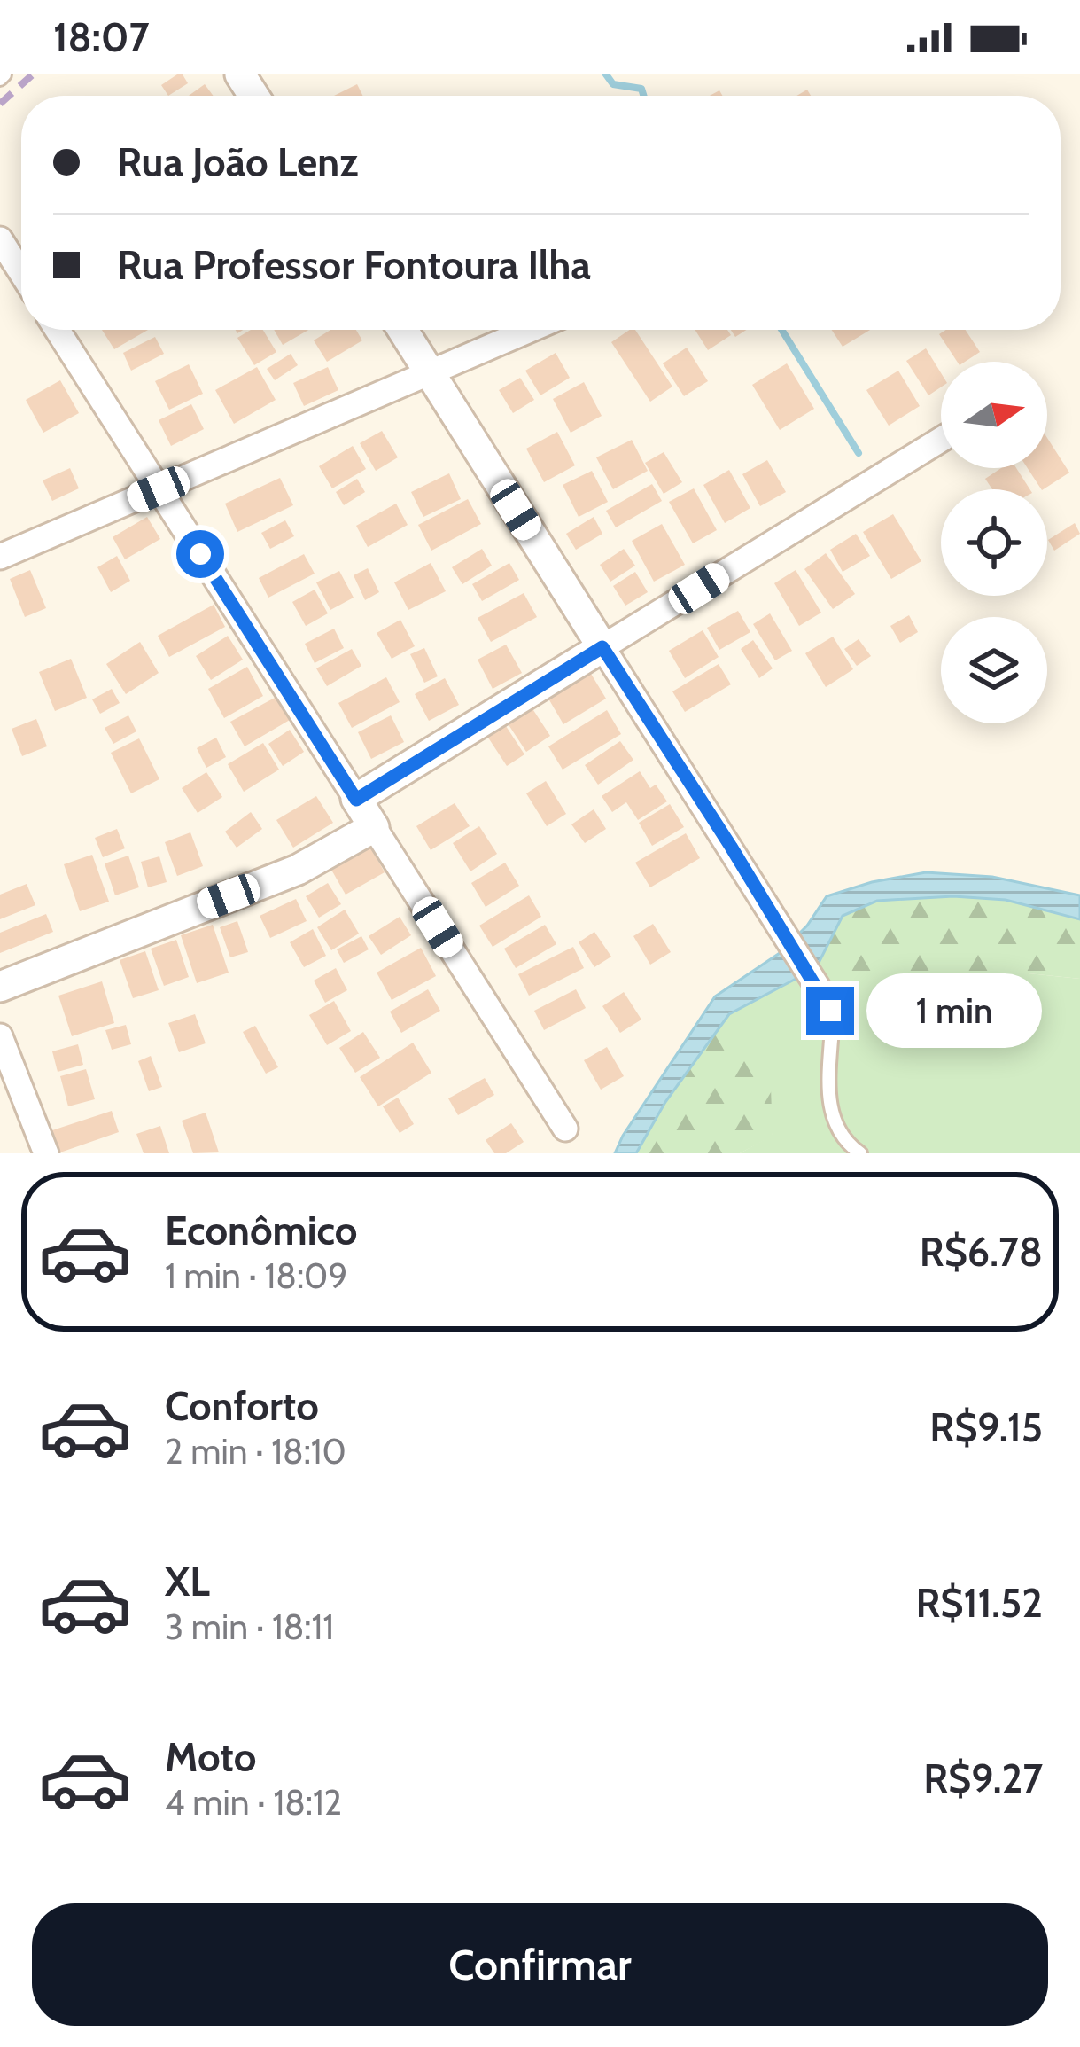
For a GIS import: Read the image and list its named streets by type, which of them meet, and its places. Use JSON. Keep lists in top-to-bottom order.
{
  "north": "right",
  "page": {
    "status": "18:07",
    "banner": ["Rua João Lenz", "Rua Professor Fontoura Ilha"],
    "bubble": "1 min",
    "list": [
      {
        "name": "Econômico",
        "note": "1 min · 18:09",
        "value": "R$6.78"
      },
      {
        "name": "Conforto",
        "note": "2 min · 18:10",
        "value": "R$9.15"
      },
      {
        "name": "XL",
        "note": "3 min · 18:11",
        "value": "R$11.52"
      },
      {
        "name": "Moto",
        "note": "4 min · 18:12",
        "value": "R$9.27"
      }
    ],
    "buttons": "Confirmar"
  }
}
